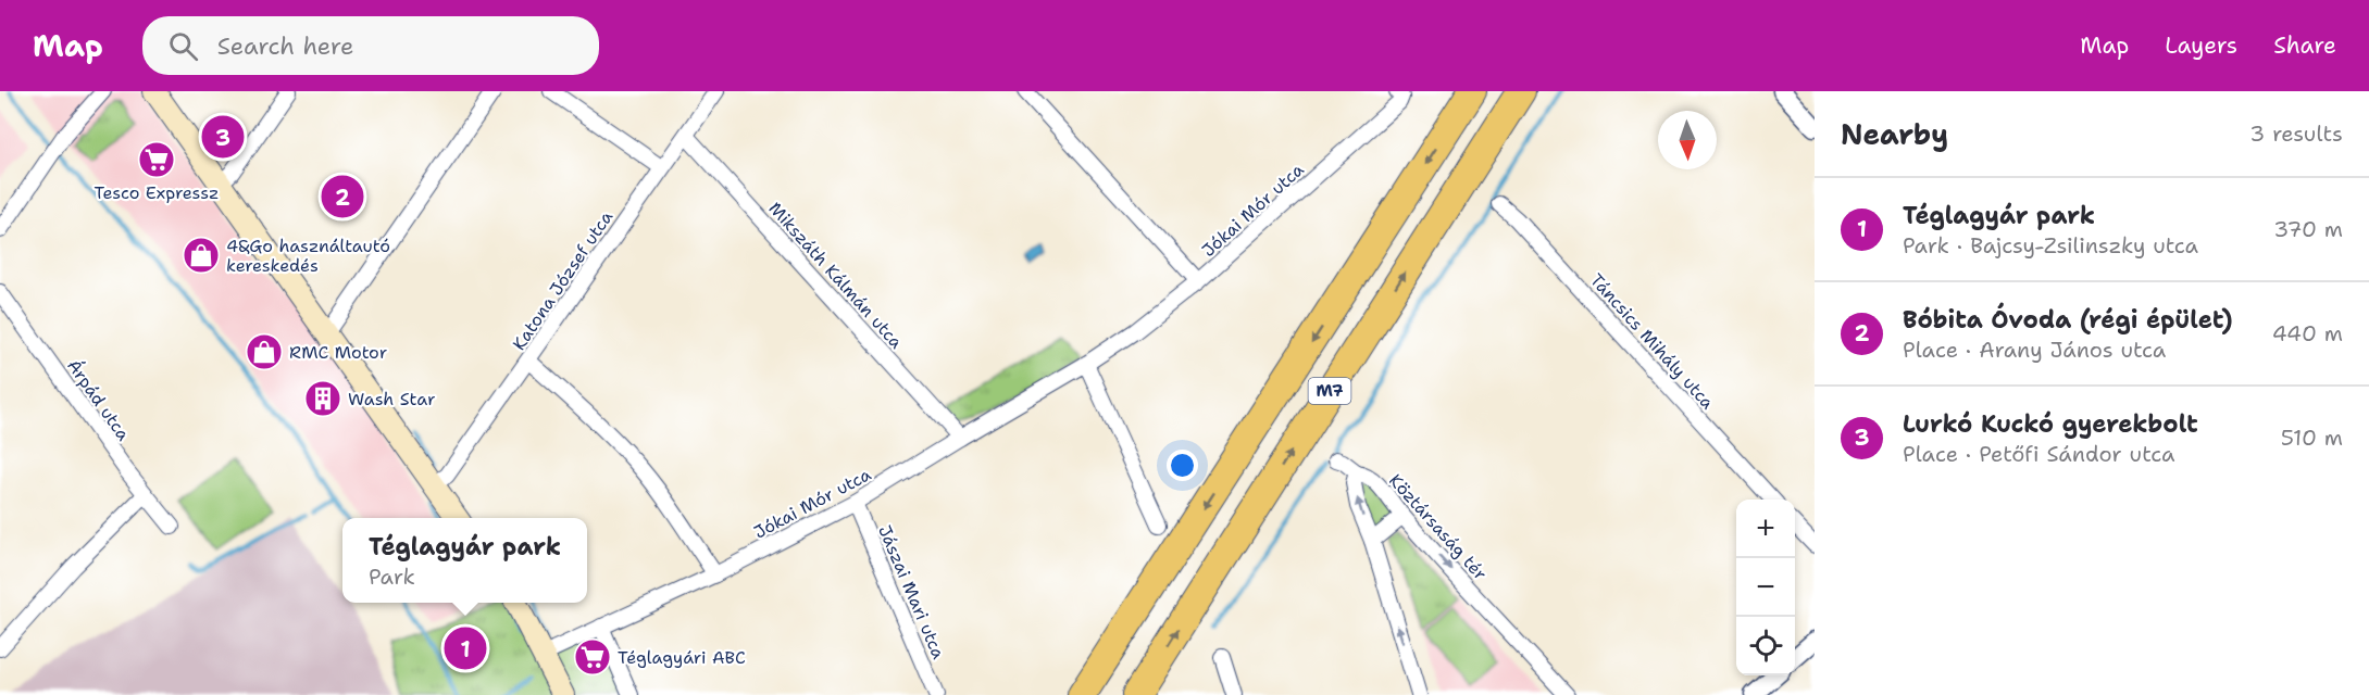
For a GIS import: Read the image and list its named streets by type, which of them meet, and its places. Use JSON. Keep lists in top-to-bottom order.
{
  "streets": {
    "highway": ["M7"],
    "street": [
      "Jókai Mór utca",
      "Mikszáth Kálmán utca",
      "Katona József utca",
      "Táncsics Mihály utca",
      "Árpád utca",
      "Köztársaság tér",
      "Jászai Mari utca"
    ]
  },
  "crossings": [
    ["Jókai Mór utca", "Mikszáth Kálmán utca"],
    ["Jókai Mór utca", "Jászai Mari utca"],
    ["Mikszáth Kálmán utca", "Katona József utca"]
  ],
  "places": {
    "supermarket": ["Tesco Expressz", "Téglagyári ABC"],
    "shop": ["4&Go használtautó kereskedés", "RMC Motor"],
    "building": ["Wash Star"]
  },
  "north": "bottom",
  "page": {
    "header": "Map",
    "search": "Search here",
    "nav": ["Map", "Layers", "Share"],
    "heading": ["Nearby", "3 results"],
    "pins": ["3", "2", "1"],
    "list": [
      {
        "mark": "1",
        "name": "Téglagyár park",
        "note": "Park · Bajcsy-Zsilinszky utca",
        "value": "370 m"
      },
      {
        "mark": "2",
        "name": "Bóbita Óvoda (régi épület)",
        "note": "Place · Arany János utca",
        "value": "440 m"
      },
      {
        "mark": "3",
        "name": "Lurkó Kuckó gyerekbolt",
        "note": "Place · Petőfi Sándor utca",
        "value": "510 m"
      }
    ],
    "map_buttons": ["+", "−"],
    "popup": ["Téglagyár park", "Park"]
  }
}
